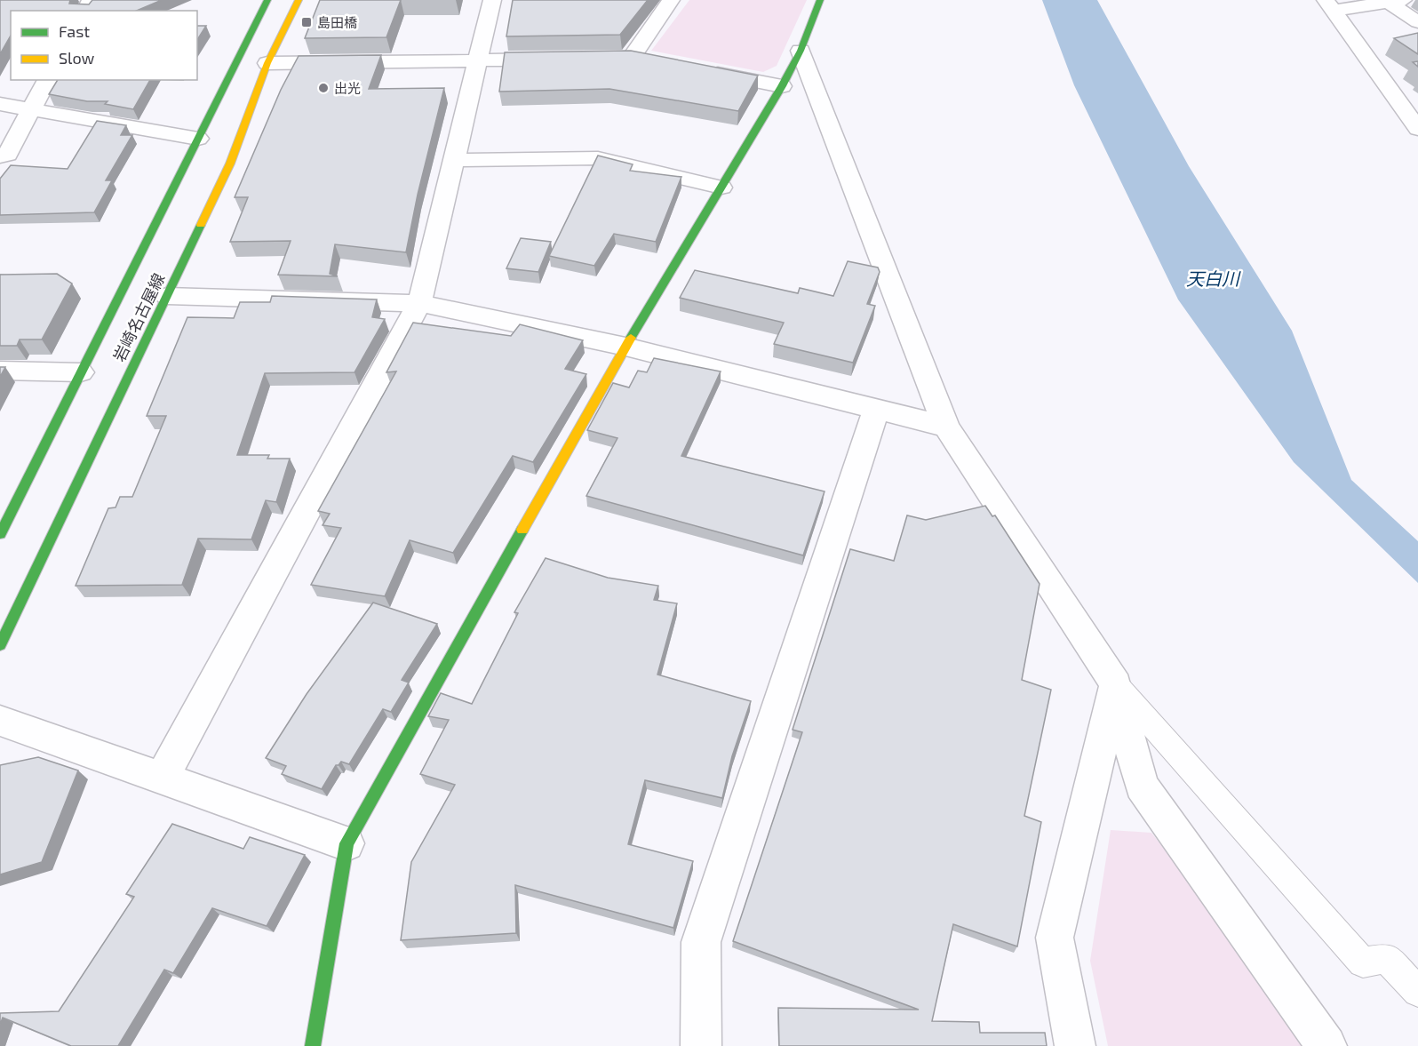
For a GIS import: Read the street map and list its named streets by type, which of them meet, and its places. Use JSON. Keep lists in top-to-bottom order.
{
  "streets": {
    "main road": ["岩崎名古屋線"]
  },
  "water": ["天白川"],
  "places": {
    "transit": ["島田橋"],
    "other": ["出光"]
  },
  "legend": ["Fast", "Slow"]
}
